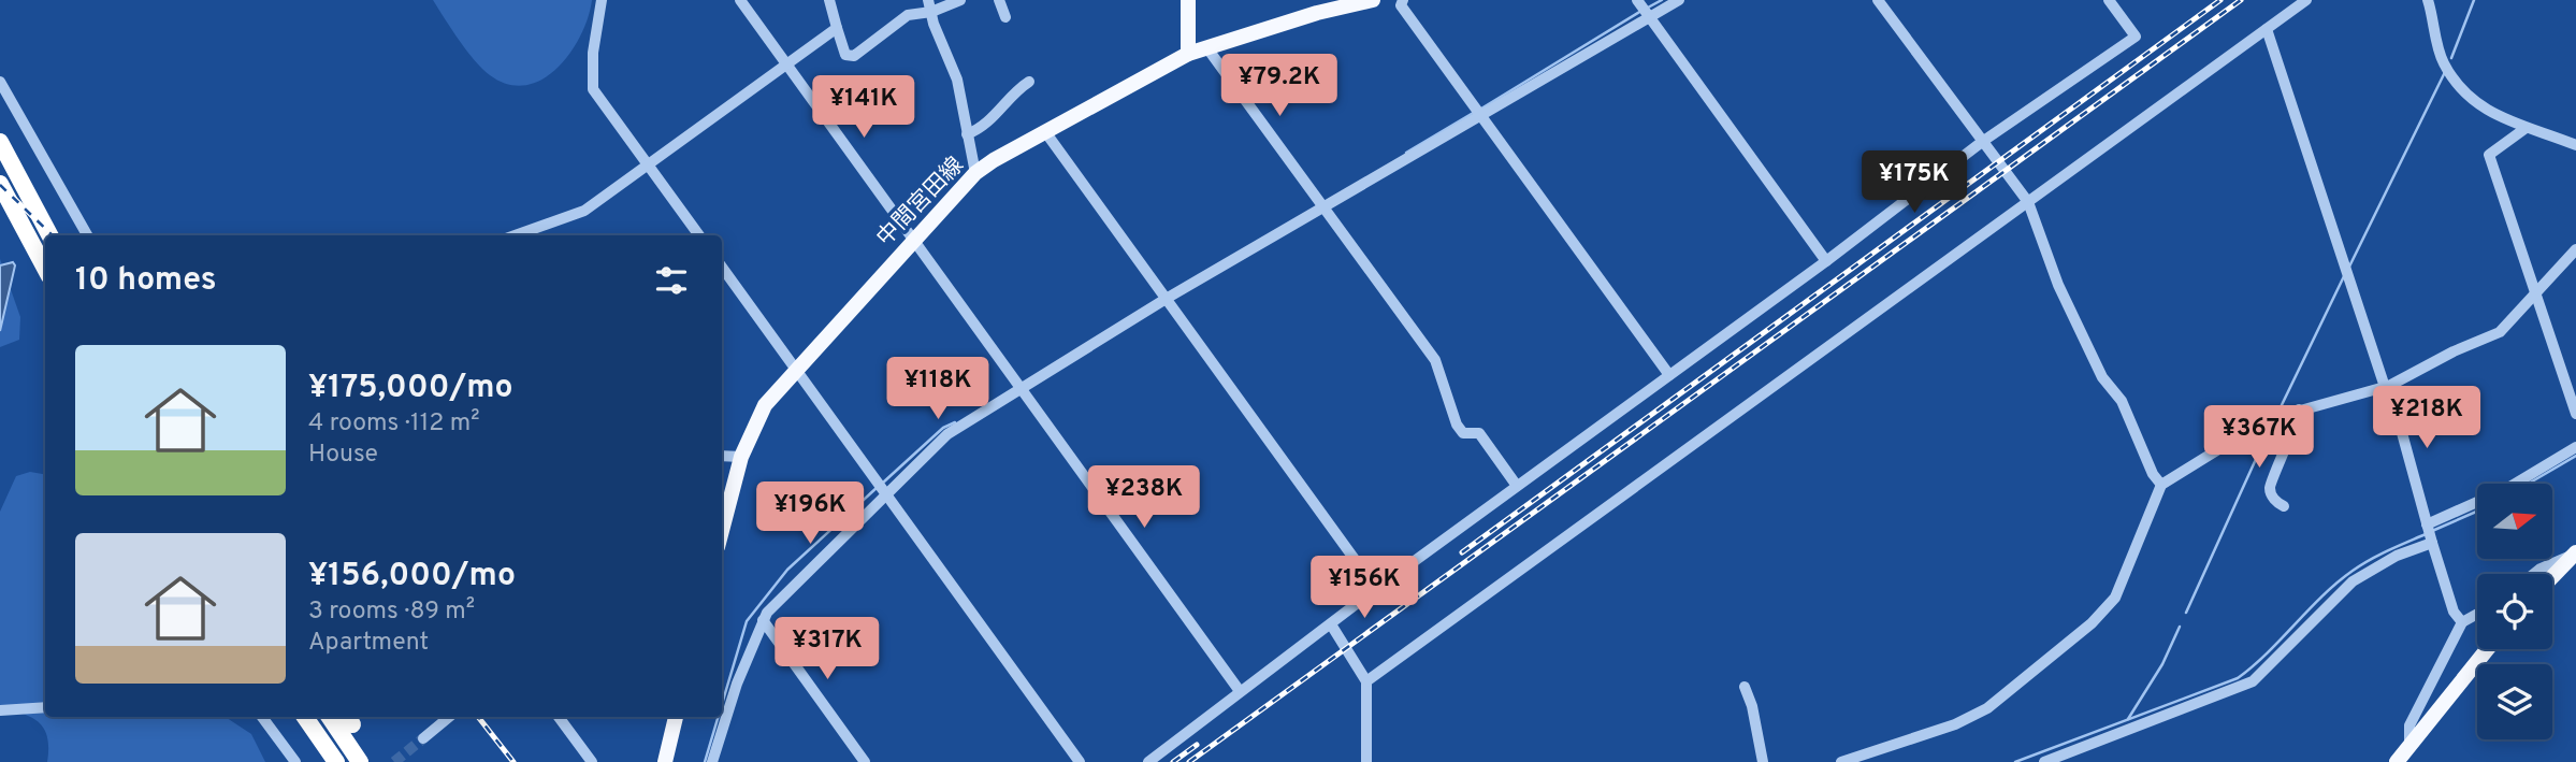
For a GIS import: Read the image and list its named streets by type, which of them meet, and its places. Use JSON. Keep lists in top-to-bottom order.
{
  "streets": {
    "main road": ["中間宮田線"]
  },
  "north": "right",
  "page": {
    "price": [
      "¥79.2K",
      "¥141K",
      "¥175K",
      "¥118K",
      "¥218K",
      "¥367K",
      "¥238K",
      "¥196K",
      "¥156K",
      "¥317K"
    ],
    "heading": "10 homes",
    "list": [
      {
        "name": "¥175,000/mo",
        "note": "4 rooms · 112 m² · House"
      },
      {
        "name": "¥156,000/mo",
        "note": "3 rooms · 89 m² · Apartment"
      }
    ]
  }
}
